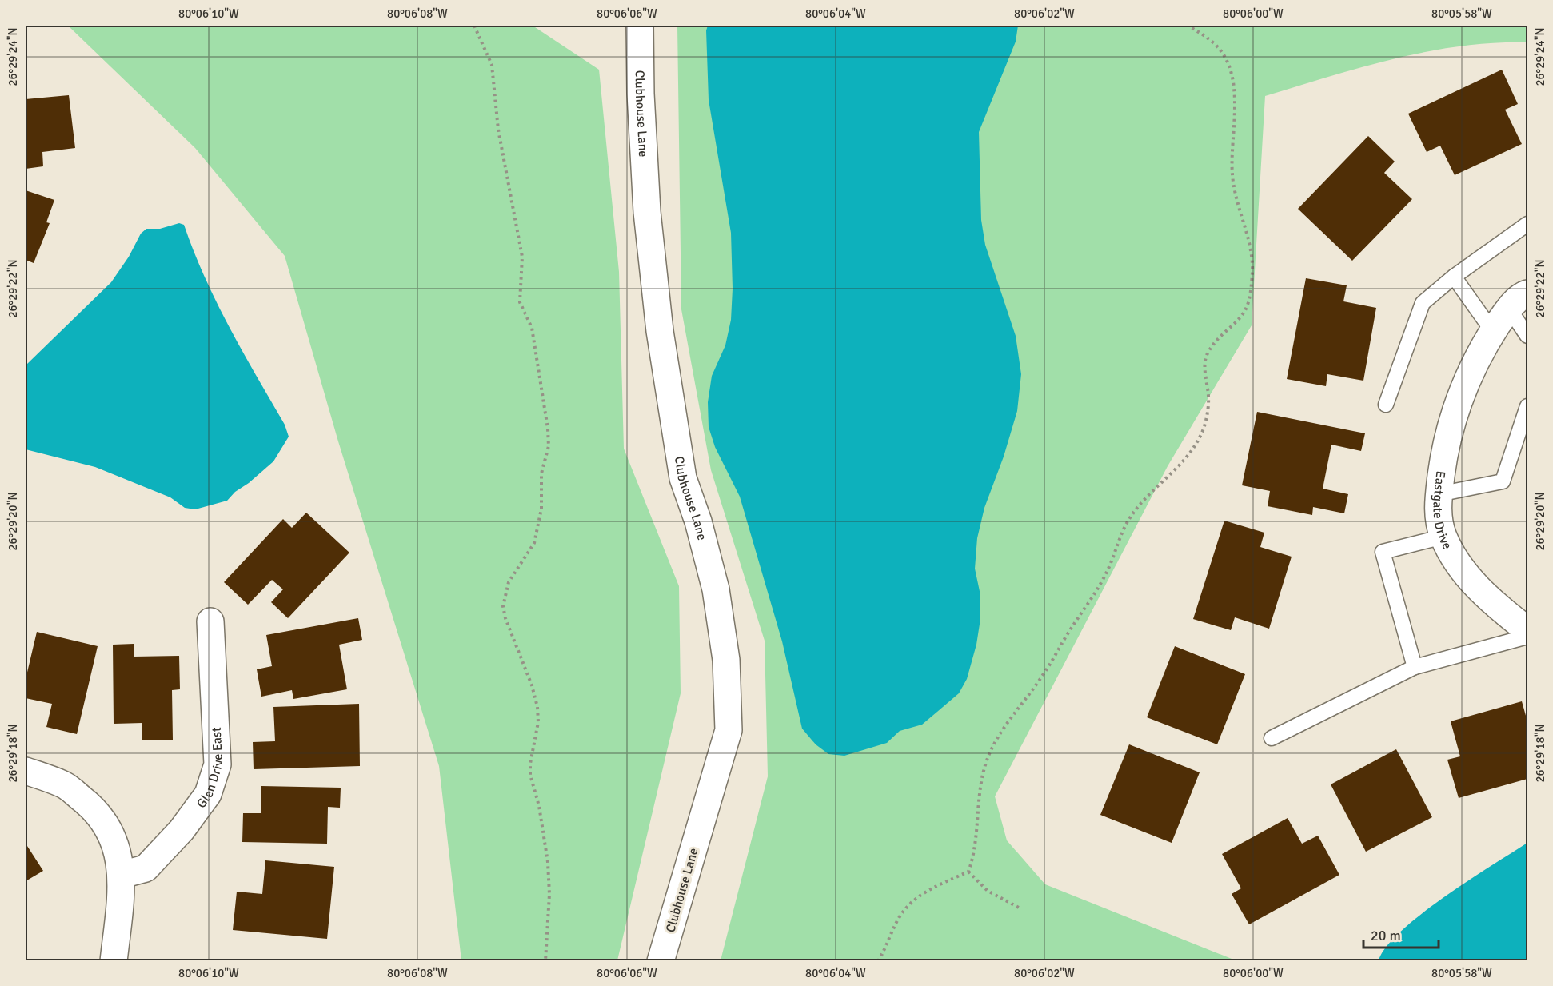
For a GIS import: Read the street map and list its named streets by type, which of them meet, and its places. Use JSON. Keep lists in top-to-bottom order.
{
  "streets": {
    "street": ["Clubhouse Lane", "Eastgate Drive", "Glen Drive East"]
  },
  "scale_bar": "20 m",
  "coordinates": [
    "80°06'10\"W",
    "80°06'08\"W",
    "80°06'06\"W",
    "80°06'04\"W",
    "80°06'02\"W",
    "80°06'00\"W",
    "80°05'58\"W",
    "26°29'24\"N",
    "26°29'22\"N",
    "26°29'20\"N",
    "26°29'18\"N"
  ]
}
